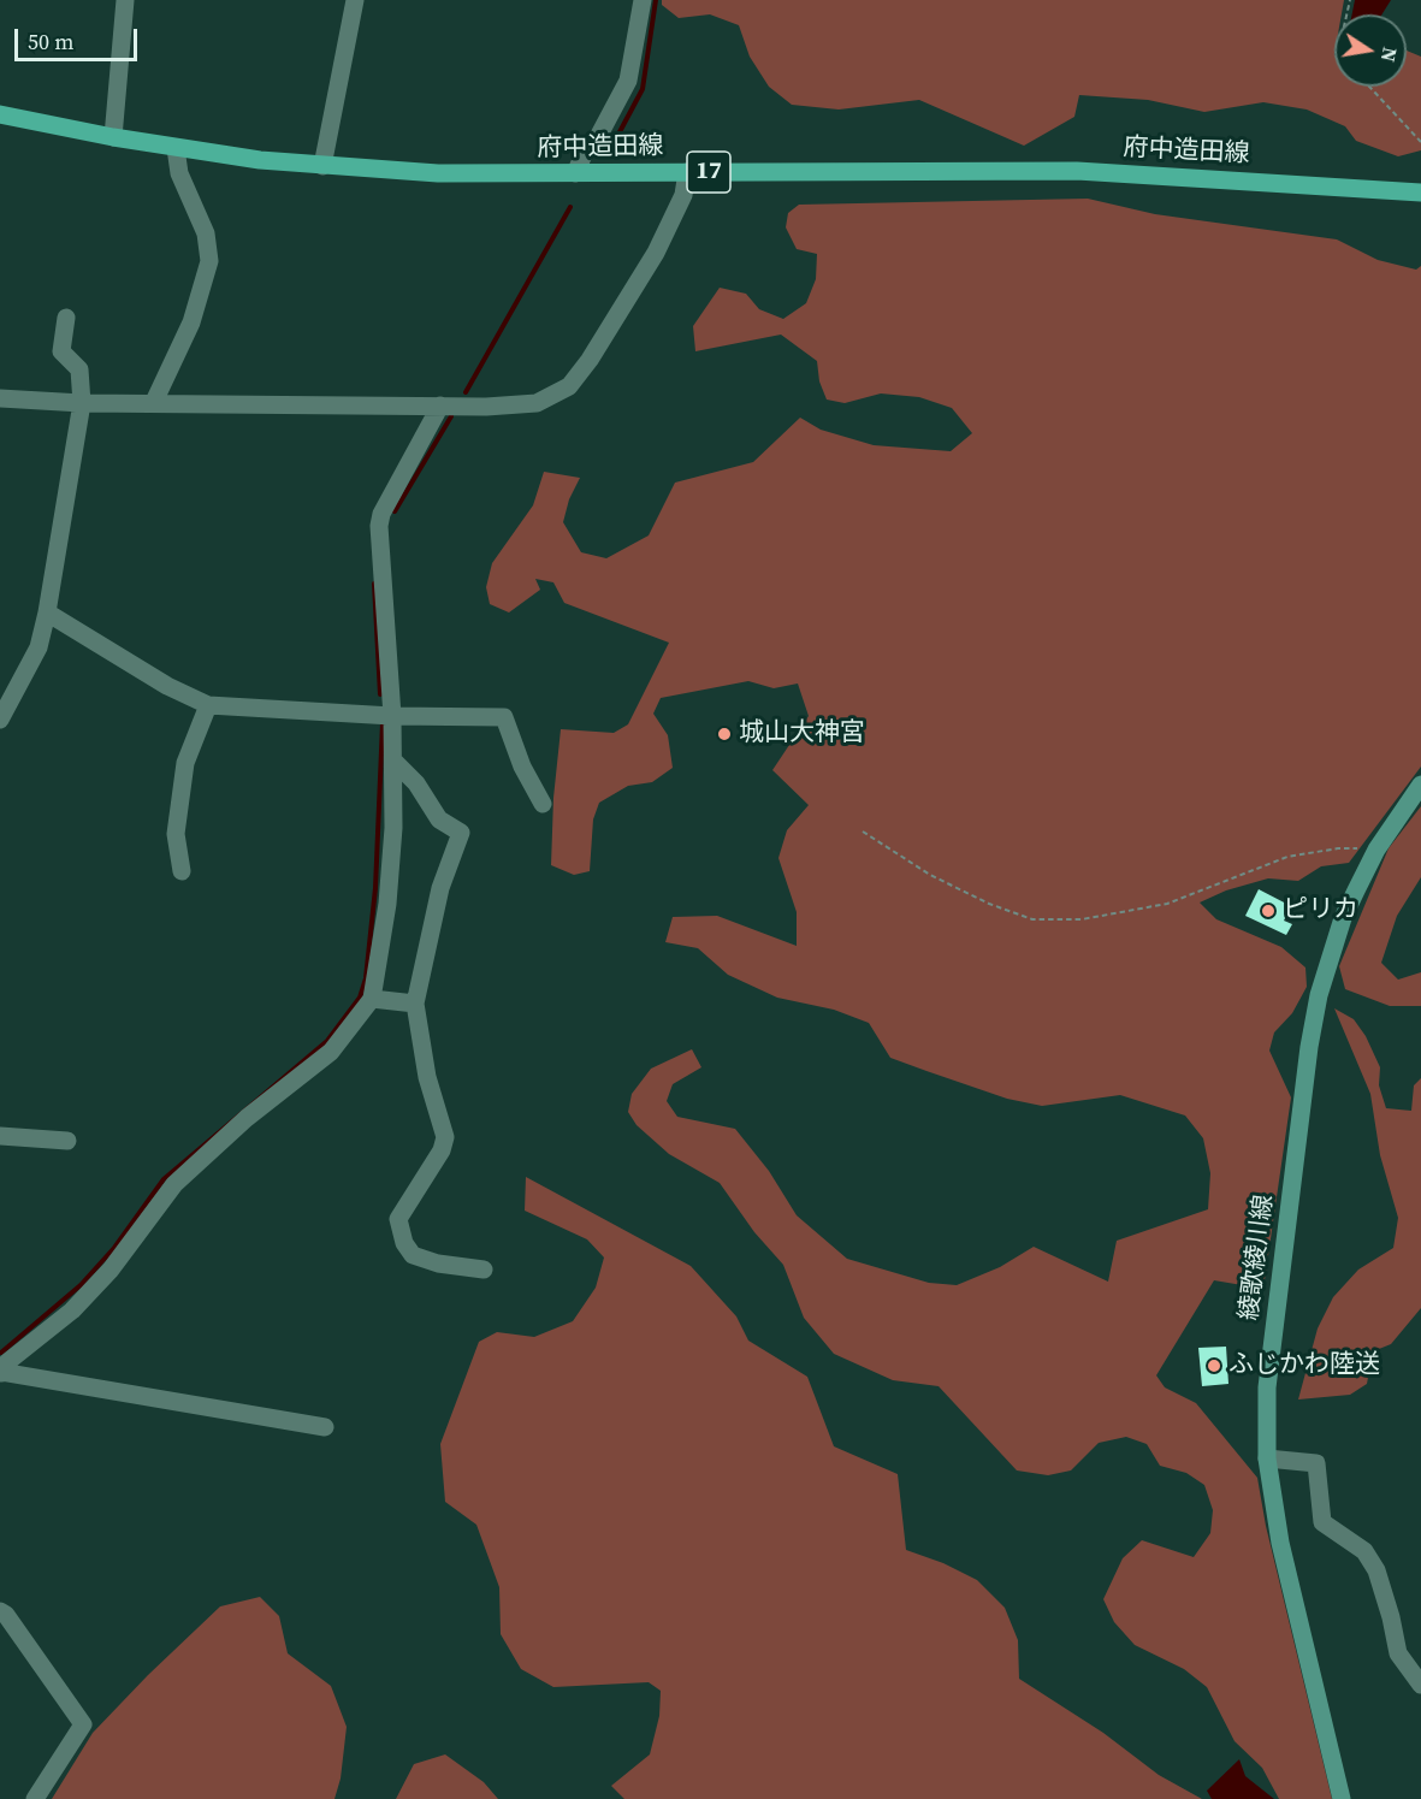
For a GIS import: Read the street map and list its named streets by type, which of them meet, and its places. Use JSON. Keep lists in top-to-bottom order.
{
  "streets": {
    "main road": ["府中造田線", "17", "綾歌綾川線"]
  },
  "places": ["城山大神宮", "ピリカ", "ふじかわ陸送"],
  "scale_bar": "50 m",
  "north": "right"
}
